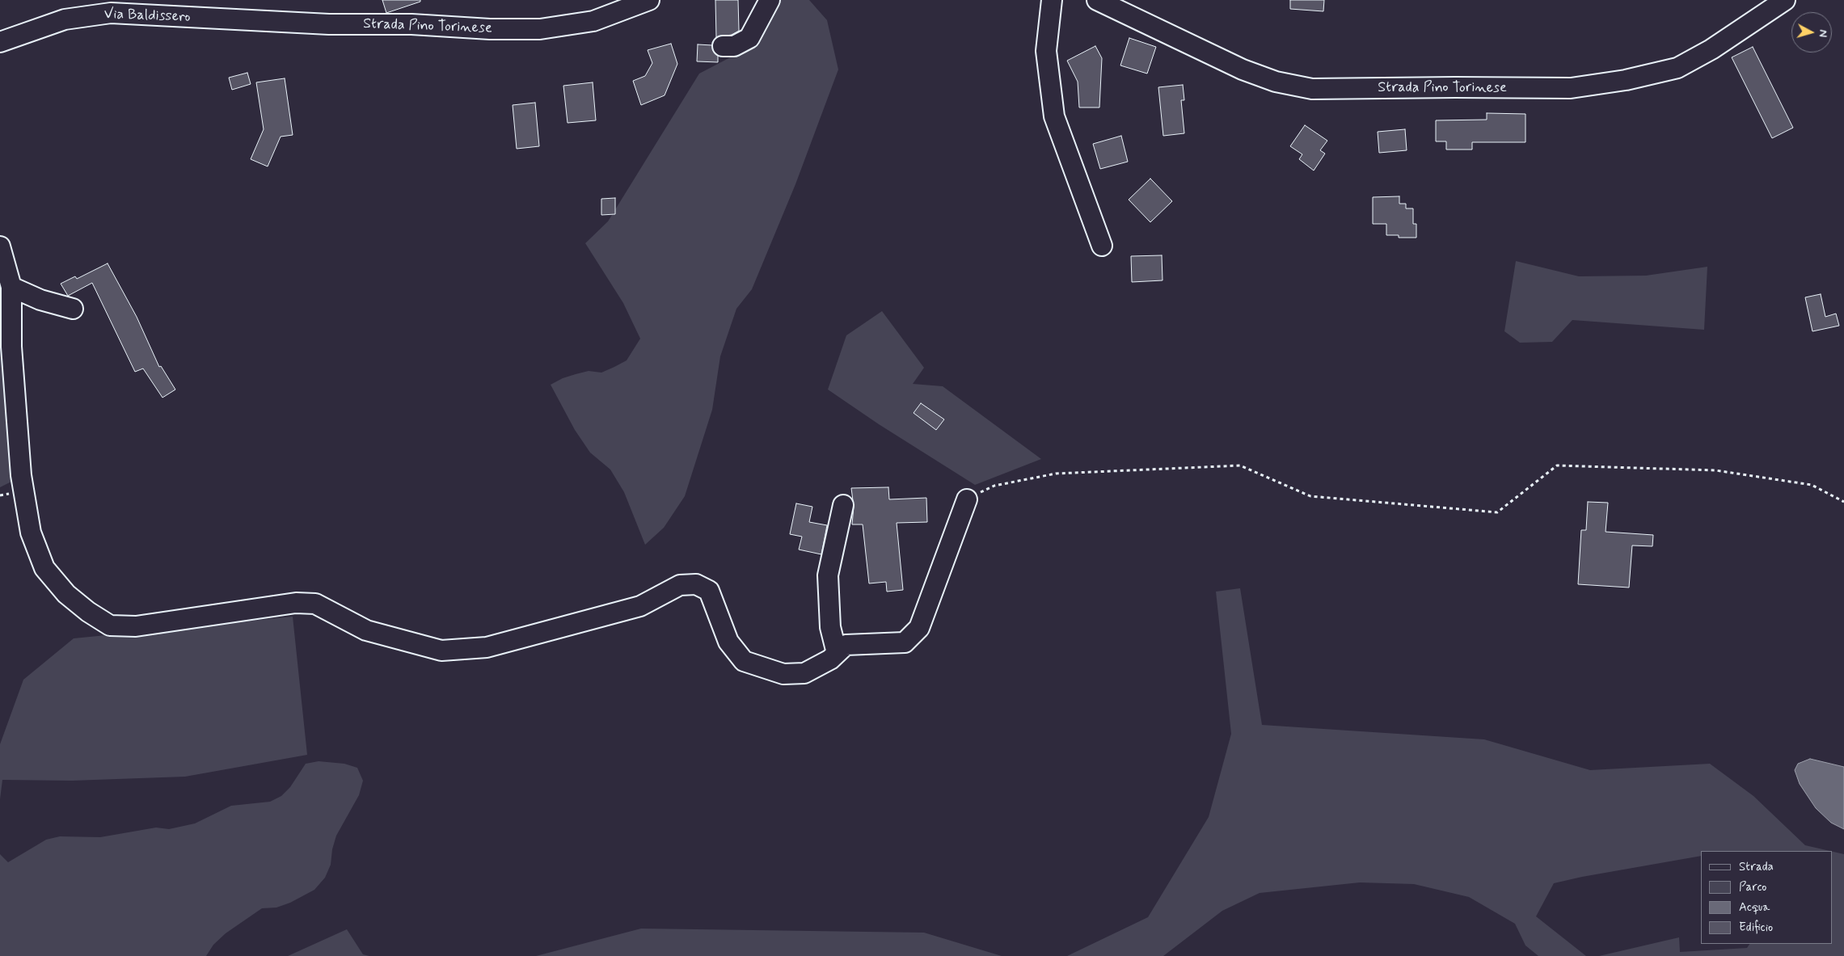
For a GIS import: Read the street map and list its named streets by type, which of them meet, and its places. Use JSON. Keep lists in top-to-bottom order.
{
  "streets": {
    "street": ["Via Baldissero", "Strada Pino Torinese"]
  },
  "crossings": [
    ["Via Baldissero", "Strada Pino Torinese"]
  ],
  "legend": [
    "Strada",
    "Parco",
    "Acqua",
    "Edificio"
  ],
  "north": "right"
}
